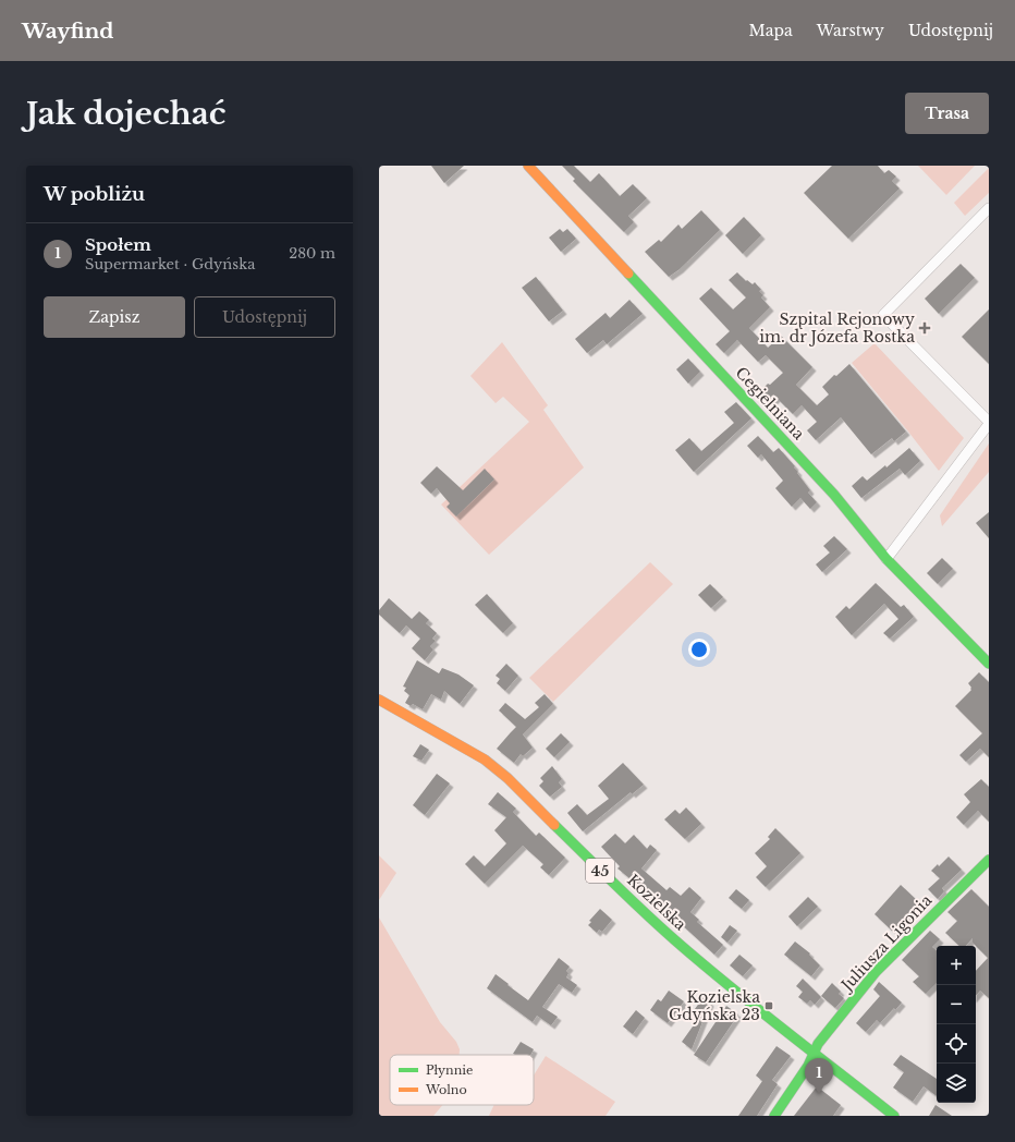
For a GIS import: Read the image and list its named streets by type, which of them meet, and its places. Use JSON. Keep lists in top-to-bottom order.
{
  "streets": {
    "street": [
      "Cegielniana",
      "45",
      "Kozielska",
      "Juliusza Ligonia"
    ]
  },
  "crossings": [
    ["Kozielska", "Juliusza Ligonia"]
  ],
  "places": {
    "health": ["Szpital Rejonowy im. dr Józefa Rostka"],
    "transit": ["Kozielska Gdyńska 23"]
  },
  "legend": ["Płynnie", "Wolno"],
  "page": {
    "header": "Wayfind",
    "nav": ["Mapa", "Warstwy", "Udostępnij"],
    "buttons": [
      "Trasa",
      ["Zapisz", "Udostępnij"]
    ],
    "title": "Jak dojechać",
    "heading": "W pobliżu",
    "list": [
      {
        "mark": "1",
        "name": "Społem",
        "note": "Supermarket · Gdyńska",
        "value": "280 m"
      }
    ],
    "map_buttons": ["+", "−"],
    "pins": "1"
  }
}
